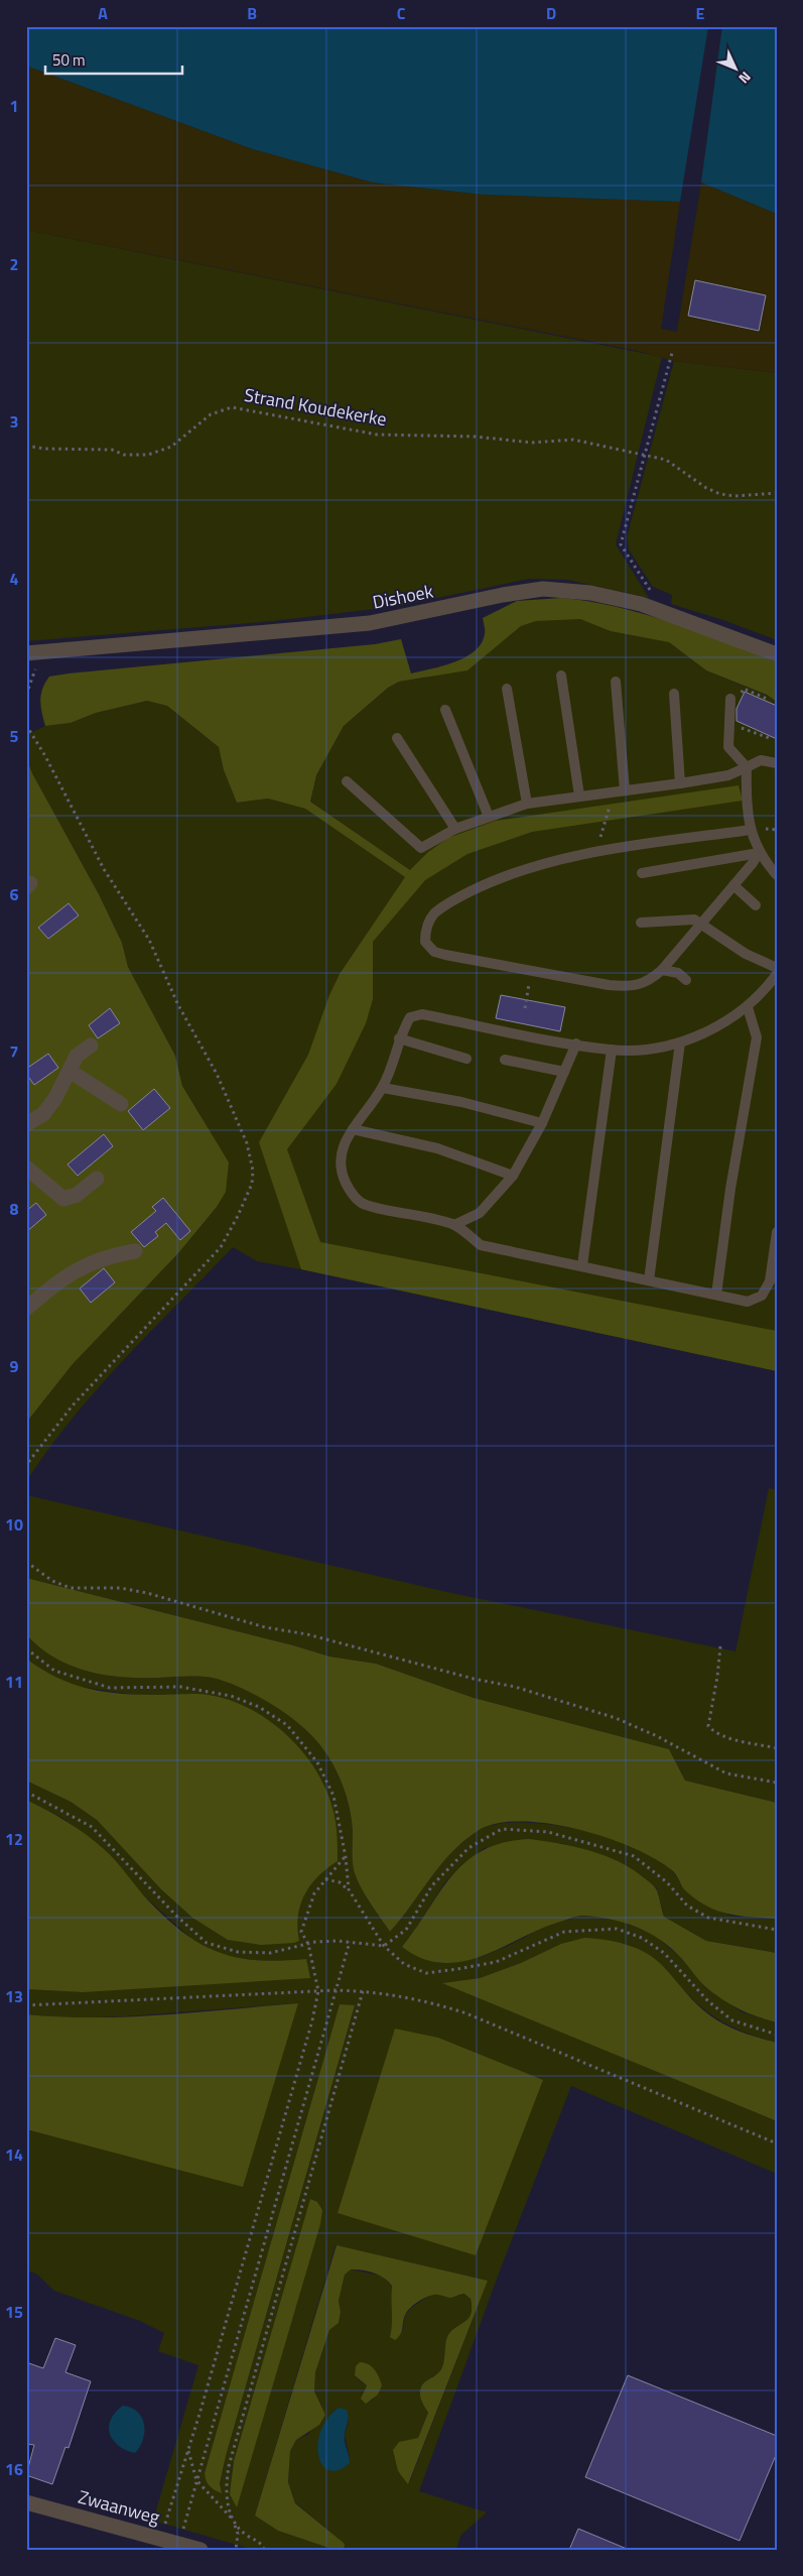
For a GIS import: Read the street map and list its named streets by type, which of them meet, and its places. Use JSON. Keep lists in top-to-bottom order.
{
  "streets": {
    "street": ["Dishoek", "Zwaanweg"],
    "path": ["Strand Koudekerke"]
  },
  "scale_bar": "50 m",
  "north": "bottom right",
  "grid": {
    "columns": [
      "A",
      "B",
      "C",
      "D",
      "E"
    ],
    "rows": [
      "1",
      "2",
      "3",
      "4",
      "5",
      "6",
      "7",
      "8",
      "9",
      "10",
      "11",
      "12",
      "13",
      "14",
      "15",
      "16"
    ]
  }
}
